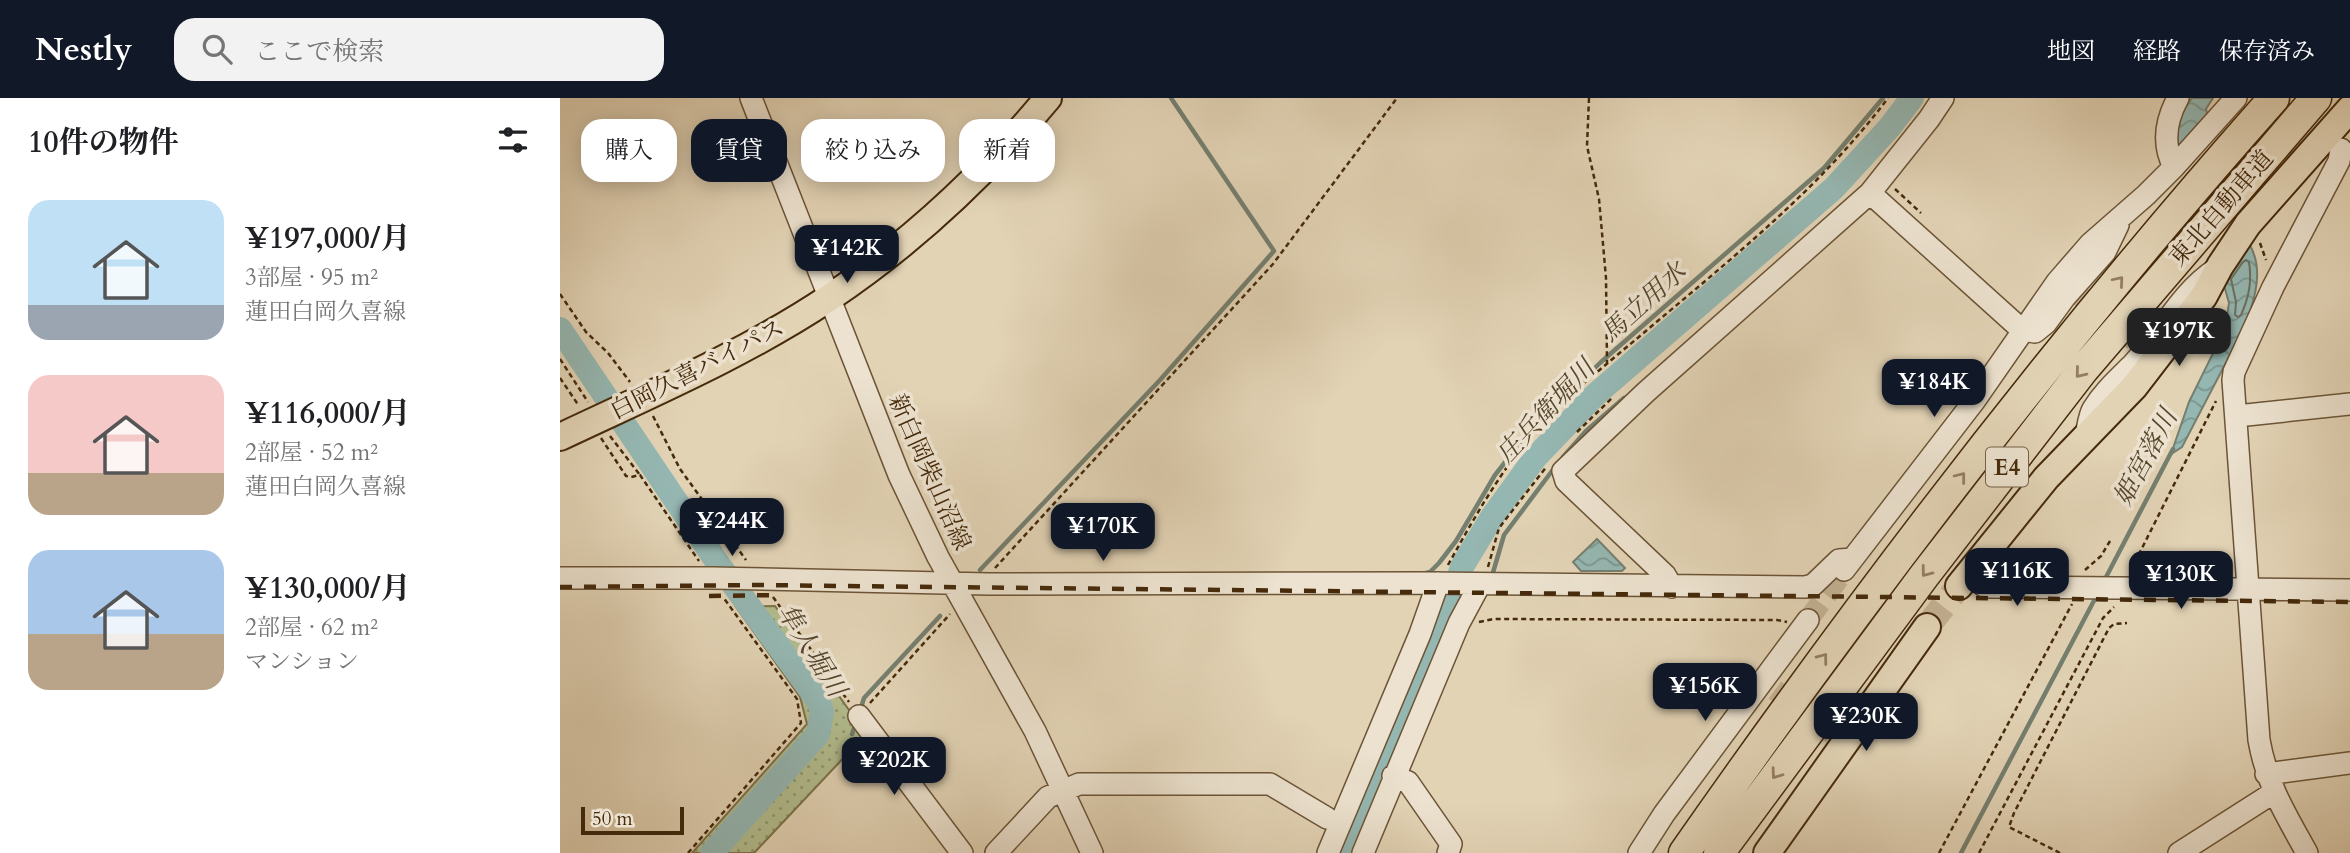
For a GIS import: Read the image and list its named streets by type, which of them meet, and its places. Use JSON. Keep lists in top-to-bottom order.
{
  "streets": {
    "highway": ["東北自動車道", "E4"],
    "main road": ["白岡久喜バイパス"],
    "street": ["新白岡柴山沼線"]
  },
  "crossings": [
    ["白岡久喜バイパス", "新白岡柴山沼線"]
  ],
  "water": [
    "馬立用水",
    "庄兵衛堀川",
    "姫宮落川",
    "隼人堀川"
  ],
  "scale_bar": "50 m",
  "page": {
    "header": "Nestly",
    "search": "ここで検索",
    "nav": ["地図", "経路", "保存済み"],
    "heading": "10件の物件",
    "chip": [
      "購入",
      "賃貸",
      "絞り込み",
      "新着"
    ],
    "list": [
      {
        "name": "¥197,000/月",
        "note": "3部屋 · 95 m² · 蓮田白岡久喜線"
      },
      {
        "name": "¥116,000/月",
        "note": "2部屋 · 52 m² · 蓮田白岡久喜線"
      },
      {
        "name": "¥130,000/月",
        "note": "2部屋 · 62 m² · マンション"
      }
    ],
    "price": [
      "¥142K",
      "¥197K",
      "¥184K",
      "¥244K",
      "¥170K",
      "¥116K",
      "¥130K",
      "¥156K",
      "¥230K",
      "¥202K"
    ],
    "scale": "50 m"
  }
}
